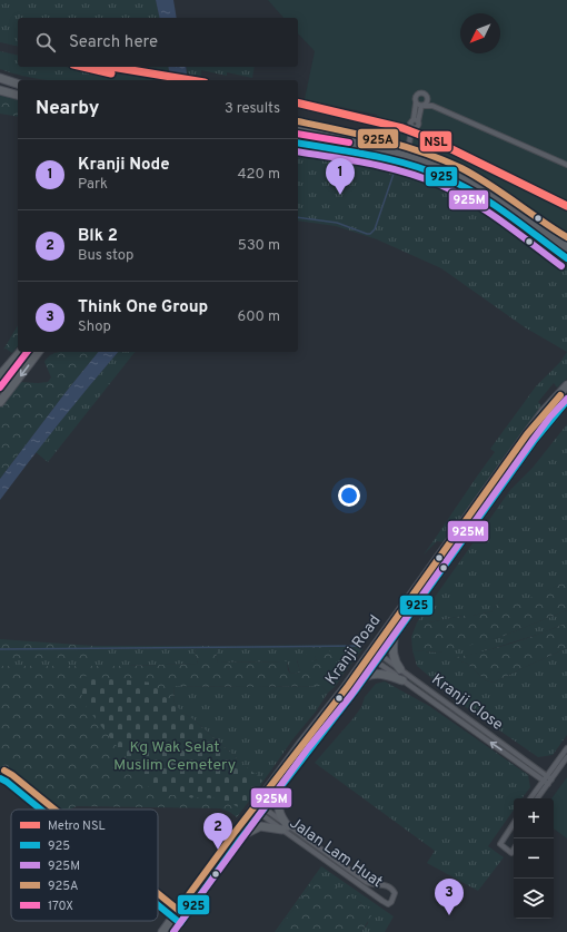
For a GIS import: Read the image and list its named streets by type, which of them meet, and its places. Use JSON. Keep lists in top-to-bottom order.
{
  "streets": {
    "main road": ["Kranji Road"],
    "street": ["Kranji Close", "Jalan Lam Huat"]
  },
  "crossings": [
    ["Kranji Road", "Kranji Close"],
    ["Kranji Road", "Jalan Lam Huat"]
  ],
  "parks": ["Kg Wak Selat Muslim Cemetery"],
  "lines": [
    "metro line NSL",
    "transit line 925A",
    "transit line 170X",
    "transit line 925",
    "transit line 925M"
  ],
  "legend": [
    "Metro NSL",
    "925",
    "925M",
    "925A",
    "170X"
  ],
  "north": "bottom left",
  "page": {
    "search": "Search here",
    "heading": ["Nearby", "3 results"],
    "list": [
      {
        "mark": "1",
        "name": "Kranji Node",
        "note": "Park",
        "value": "420 m"
      },
      {
        "mark": "2",
        "name": "Blk 2",
        "note": "Bus stop",
        "value": "530 m"
      },
      {
        "mark": "3",
        "name": "Think One Group",
        "note": "Shop",
        "value": "600 m"
      }
    ],
    "pins": ["1", "2", "3"],
    "map_buttons": ["+", "−"]
  }
}
